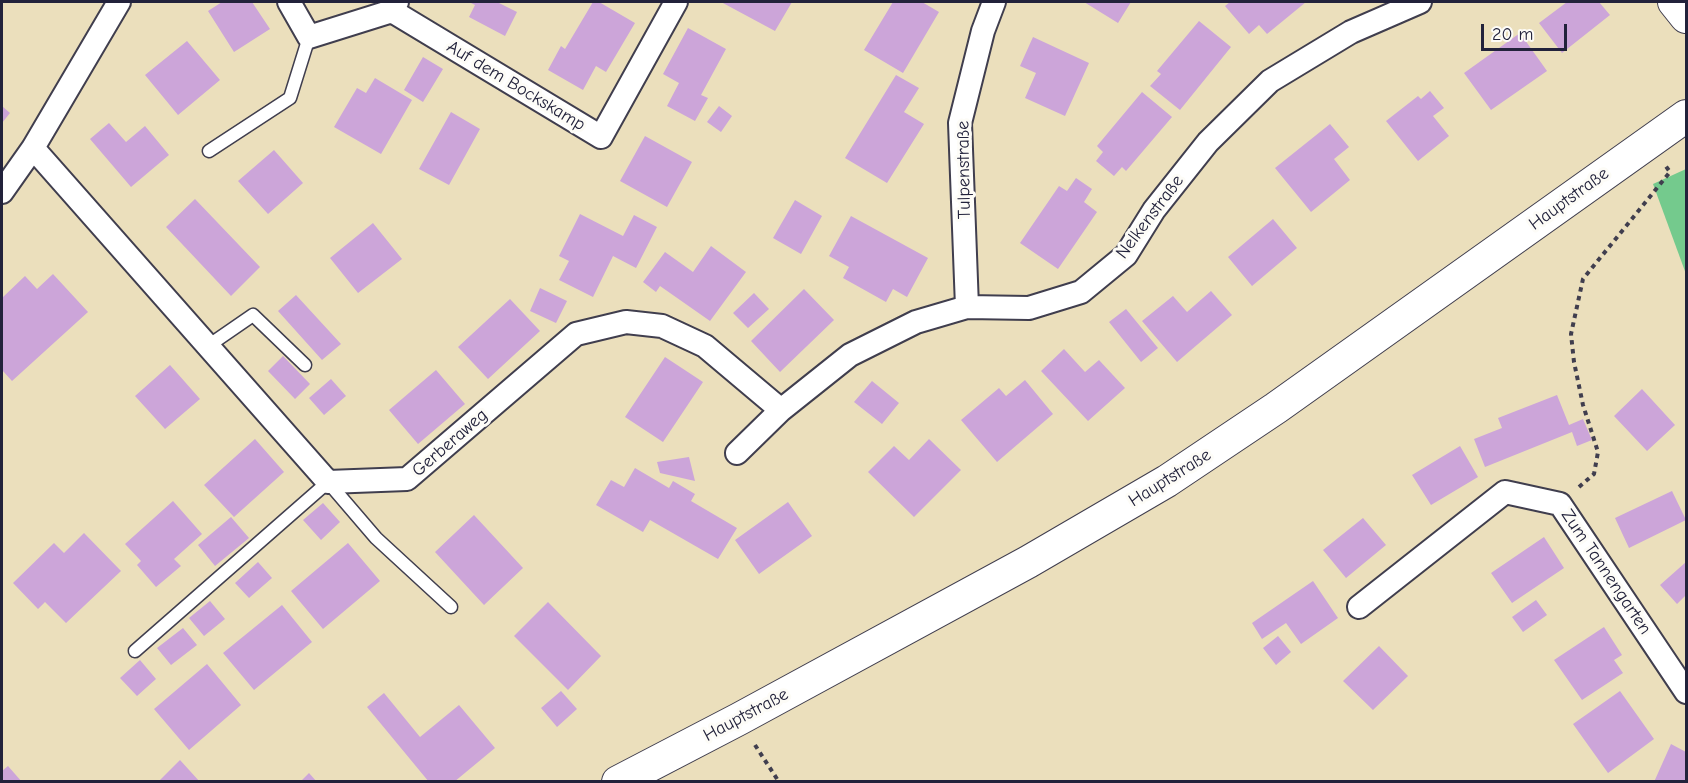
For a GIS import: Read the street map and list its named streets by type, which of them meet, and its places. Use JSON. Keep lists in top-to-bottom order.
{
  "streets": {
    "main road": ["Hauptstraße"],
    "street": [
      "Auf dem Bockskamp",
      "Tulpenstraße",
      "Nelkenstraße",
      "Gerberaweg",
      "Zum Tannengarten"
    ]
  },
  "crossings": [
    ["Tulpenstraße", "Nelkenstraße"],
    ["Nelkenstraße", "Gerberaweg"]
  ],
  "scale_bar": "20 m"
}
